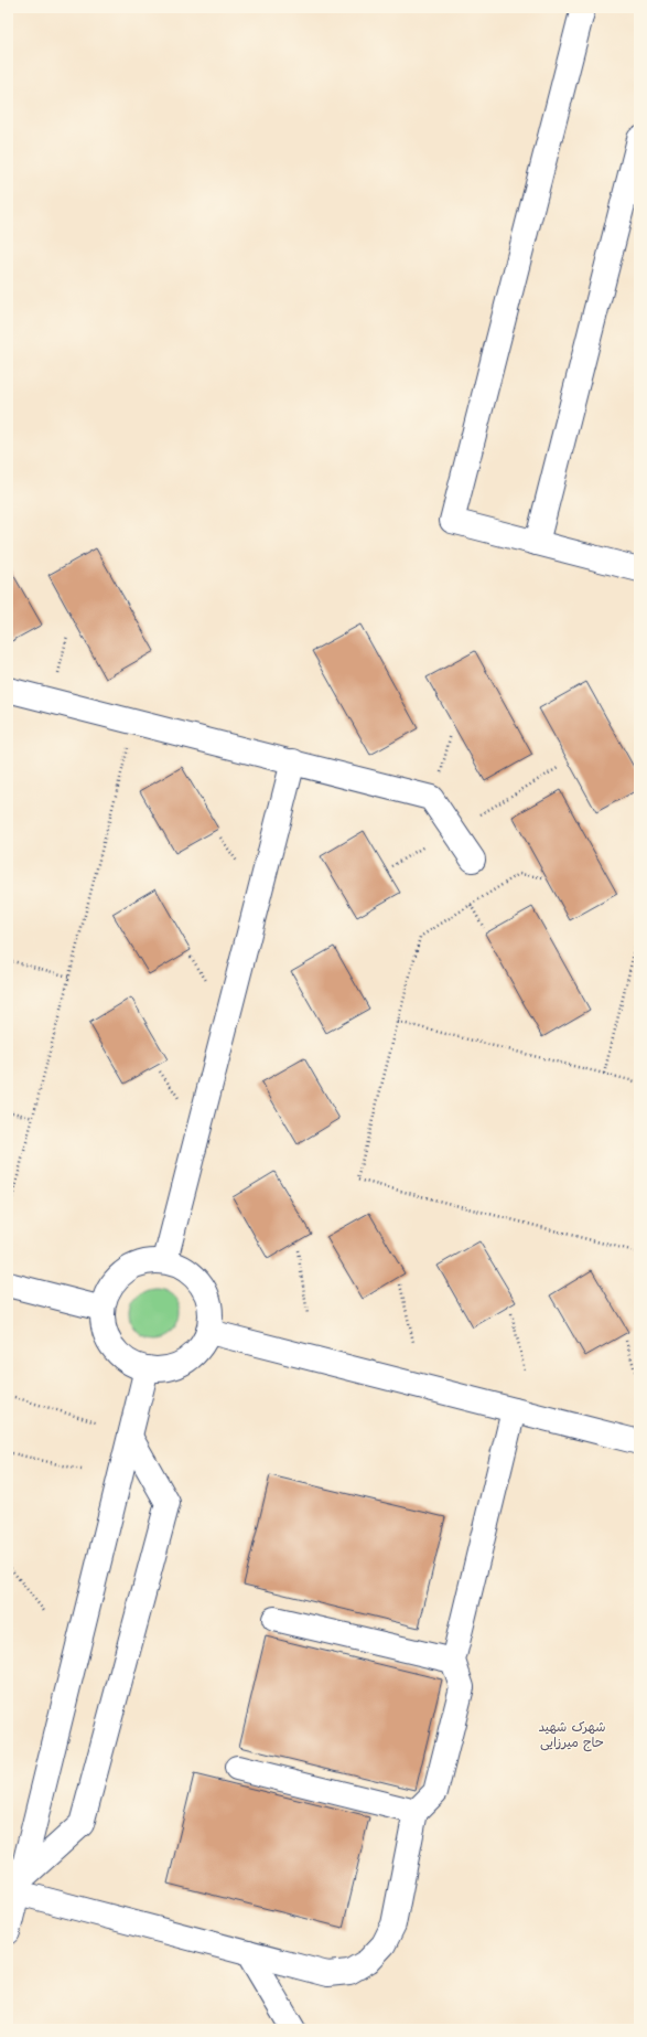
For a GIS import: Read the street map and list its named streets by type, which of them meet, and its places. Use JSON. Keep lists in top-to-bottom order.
{
  "districts": ["شهرک شهید حاج میرزایی"]
}
